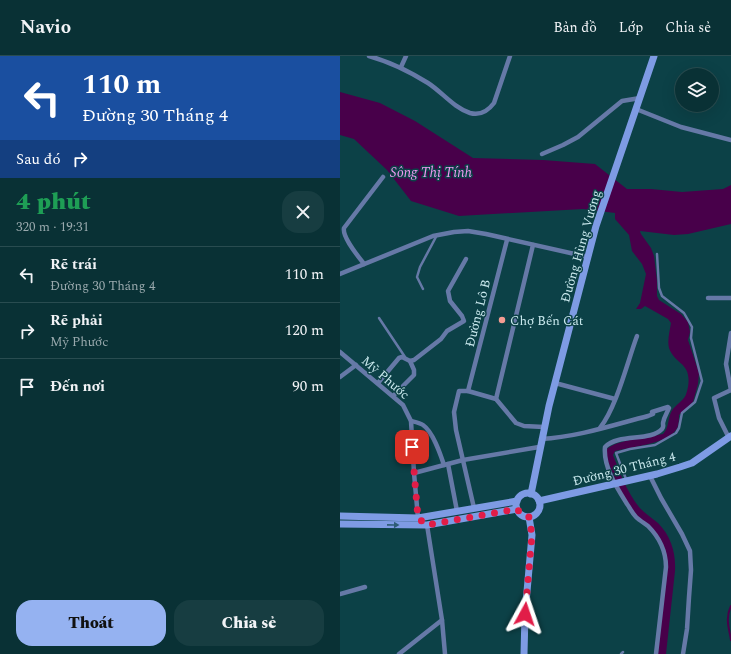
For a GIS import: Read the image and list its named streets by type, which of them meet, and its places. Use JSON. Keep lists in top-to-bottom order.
{
  "streets": {
    "main road": ["Đường Hùng Vương", "Đường 30 Tháng 4"],
    "street": ["Đường Lô B", "Mỹ Phước"]
  },
  "crossings": [
    ["Đường Hùng Vương", "Đường 30 Tháng 4"]
  ],
  "water": ["Sông Thị Tính"],
  "places": ["Chợ Bến Cát"],
  "page": {
    "header": "Navio",
    "nav": ["Bản đồ", "Lớp", "Chia sẻ"],
    "turn": ["110 m", "Đường 30 Tháng 4"],
    "then": "Sau đó",
    "heading": ["4 phút", "320 m · 19:31"],
    "list": [
      {
        "name": "Rẽ trái",
        "note": "Đường 30 Tháng 4",
        "value": "110 m"
      },
      {
        "name": "Rẽ phải",
        "note": "Mỹ Phước",
        "value": "120 m"
      },
      {
        "name": "Đến nơi",
        "value": "90 m"
      }
    ],
    "buttons": ["Thoát", "Chia sẻ"]
  }
}
